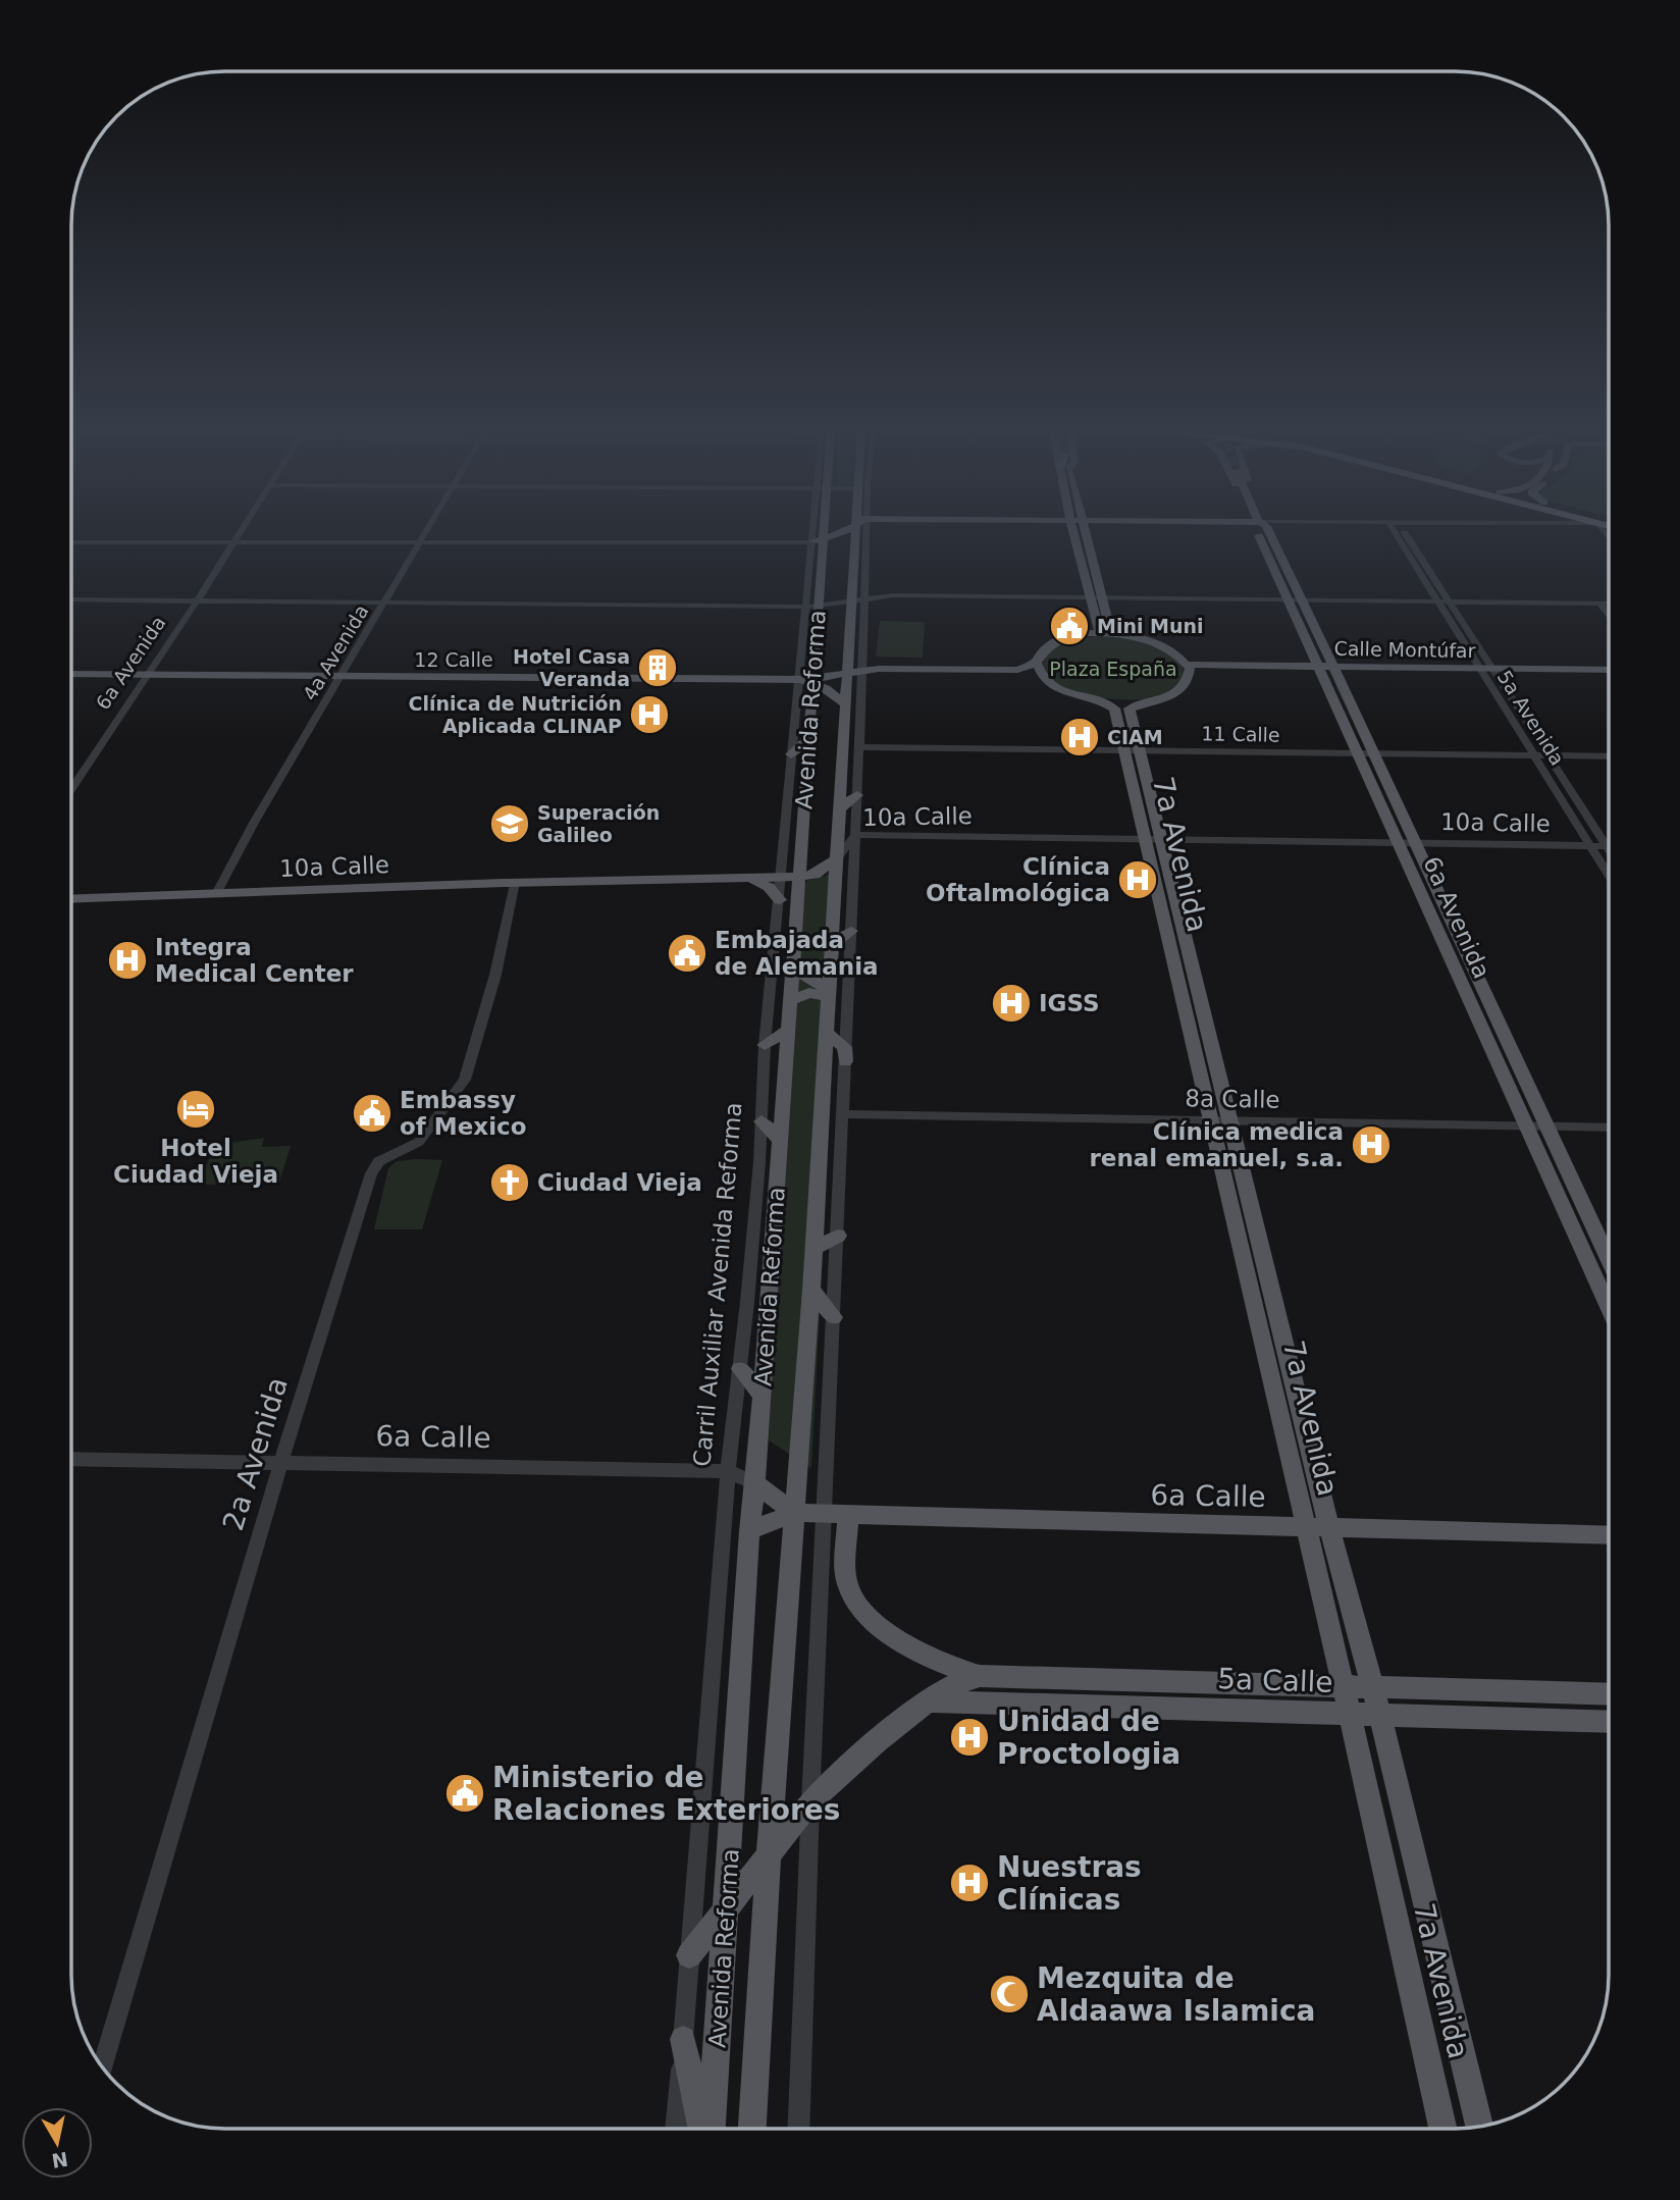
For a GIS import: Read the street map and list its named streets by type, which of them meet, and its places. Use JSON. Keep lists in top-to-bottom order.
{
  "streets": {
    "main road": [
      "Calle Montúfar",
      "12 Calle",
      "6a Avenida",
      "Avenida Reforma",
      "10a Calle",
      "7a Avenida",
      "6a Calle",
      "5a Calle"
    ],
    "street": [
      "4a Avenida",
      "5a Avenida",
      "11 Calle",
      "8a Calle",
      "Carril Auxiliar Avenida Reforma",
      "2a Avenida"
    ]
  },
  "crossings": [
    ["Calle Montúfar", "6a Avenida"],
    ["Calle Montúfar", "5a Avenida"],
    ["Calle Montúfar", "7a Avenida"],
    ["4a Avenida", "12 Calle"],
    ["4a Avenida", "10a Calle"],
    ["12 Calle", "6a Avenida"],
    ["12 Calle", "Avenida Reforma"],
    ["12 Calle", "Carril Auxiliar Avenida Reforma"],
    ["6a Avenida", "11 Calle"],
    ["6a Avenida", "10a Calle"],
    ["6a Avenida", "8a Calle"],
    ["Avenida Reforma", "10a Calle"],
    ["Avenida Reforma", "Carril Auxiliar Avenida Reforma"],
    ["Avenida Reforma", "6a Calle"],
    ["Avenida Reforma", "5a Calle"],
    ["5a Avenida", "11 Calle"],
    ["5a Avenida", "10a Calle"],
    ["11 Calle", "7a Avenida"],
    ["10a Calle", "7a Avenida"],
    ["10a Calle", "Carril Auxiliar Avenida Reforma"],
    ["10a Calle", "2a Avenida"],
    ["7a Avenida", "8a Calle"],
    ["7a Avenida", "6a Calle"],
    ["7a Avenida", "5a Calle"],
    ["Carril Auxiliar Avenida Reforma", "6a Calle"],
    ["Carril Auxiliar Avenida Reforma", "5a Calle"],
    ["6a Calle", "2a Avenida"],
    ["6a Calle", "5a Calle"]
  ],
  "parks": ["Plaza España"],
  "places": {
    "public building": [
      "Mini Muni",
      "Embajada de Alemania",
      "Embassy of Mexico",
      "Ministerio de Relaciones Exteriores"
    ],
    "building": ["Hotel Casa Veranda"],
    "hospital": [
      "Clínica de Nutrición Aplicada CLINAP",
      "CIAM",
      "Clínica Oftalmológica",
      "Integra Medical Center",
      "IGSS",
      "Clínica medica renal emanuel, s.a.",
      "Unidad de Proctologia",
      "Nuestras Clínicas"
    ],
    "school or university": ["Superación Galileo"],
    "hotel": ["Hotel Ciudad Vieja"],
    "church": ["Ciudad Vieja"],
    "mosque": ["Mezquita de Aldaawa Islamica"]
  },
  "north": "bottom"
}
